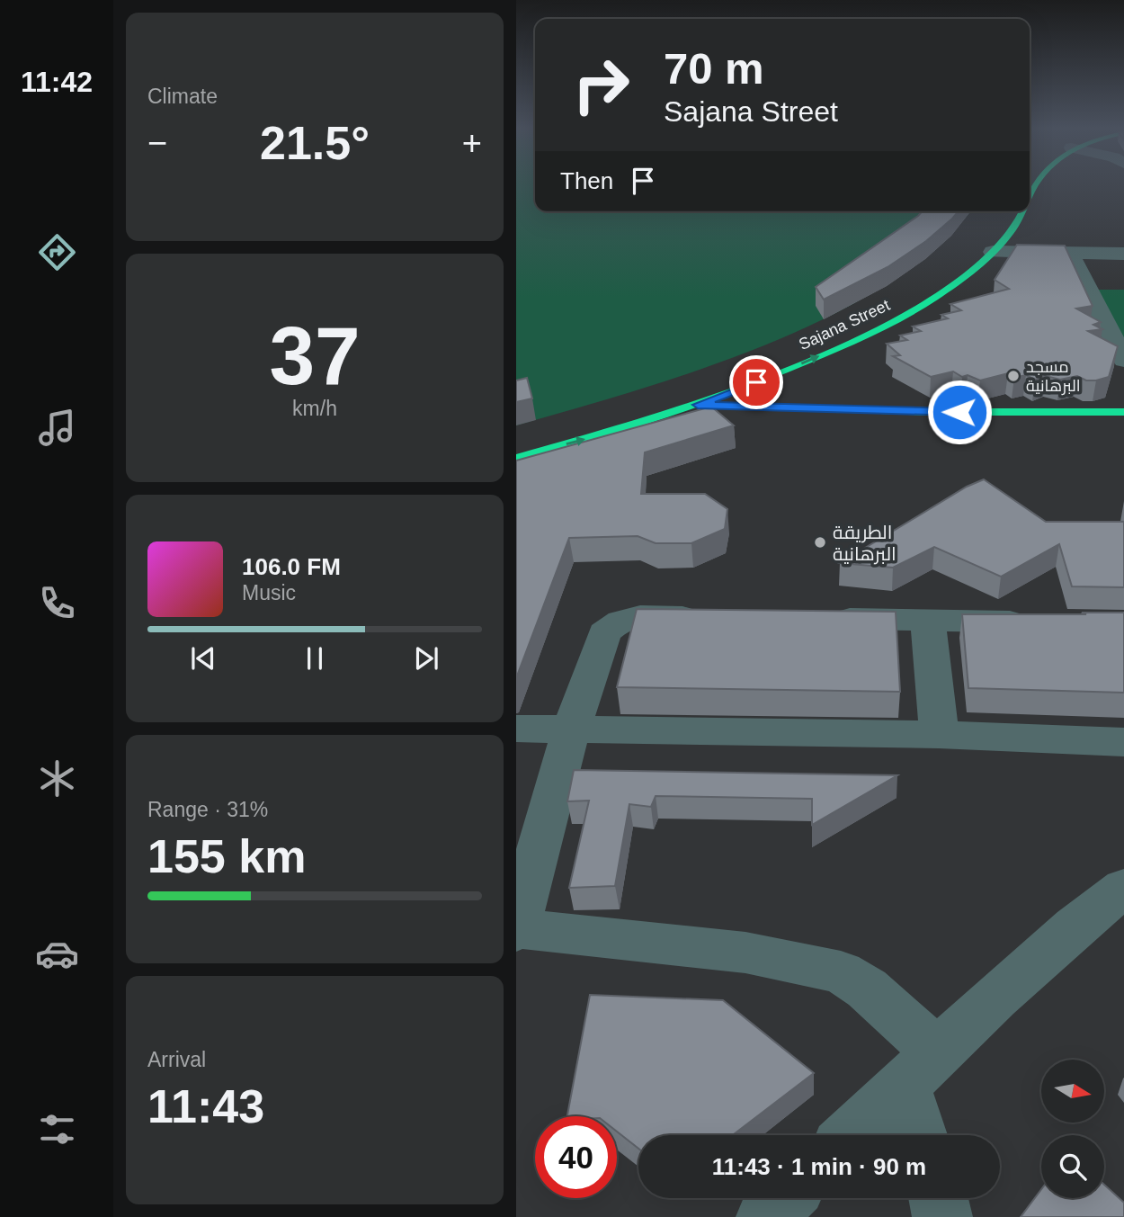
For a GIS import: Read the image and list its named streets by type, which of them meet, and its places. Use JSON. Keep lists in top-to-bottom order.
{
  "streets": {
    "main road": ["Sajana Street"]
  },
  "places": ["مسجد البرهانية", "الطريقة البرهانية"],
  "north": "right",
  "page": {
    "tabs": "11:42",
    "tile": [
      "Climate",
      ["37", "km/h"],
      ["Range · 31%", "155 km"],
      ["Arrival", "11:43"]
    ],
    "turn": ["70 m", "Sajana Street"],
    "heat": ["−", "21.5°", "+"],
    "then": "Then",
    "song": ["106.0 FM", "Music"],
    "limit": "40",
    "trip": "11:43 · 1 min · 90 m"
  }
}
